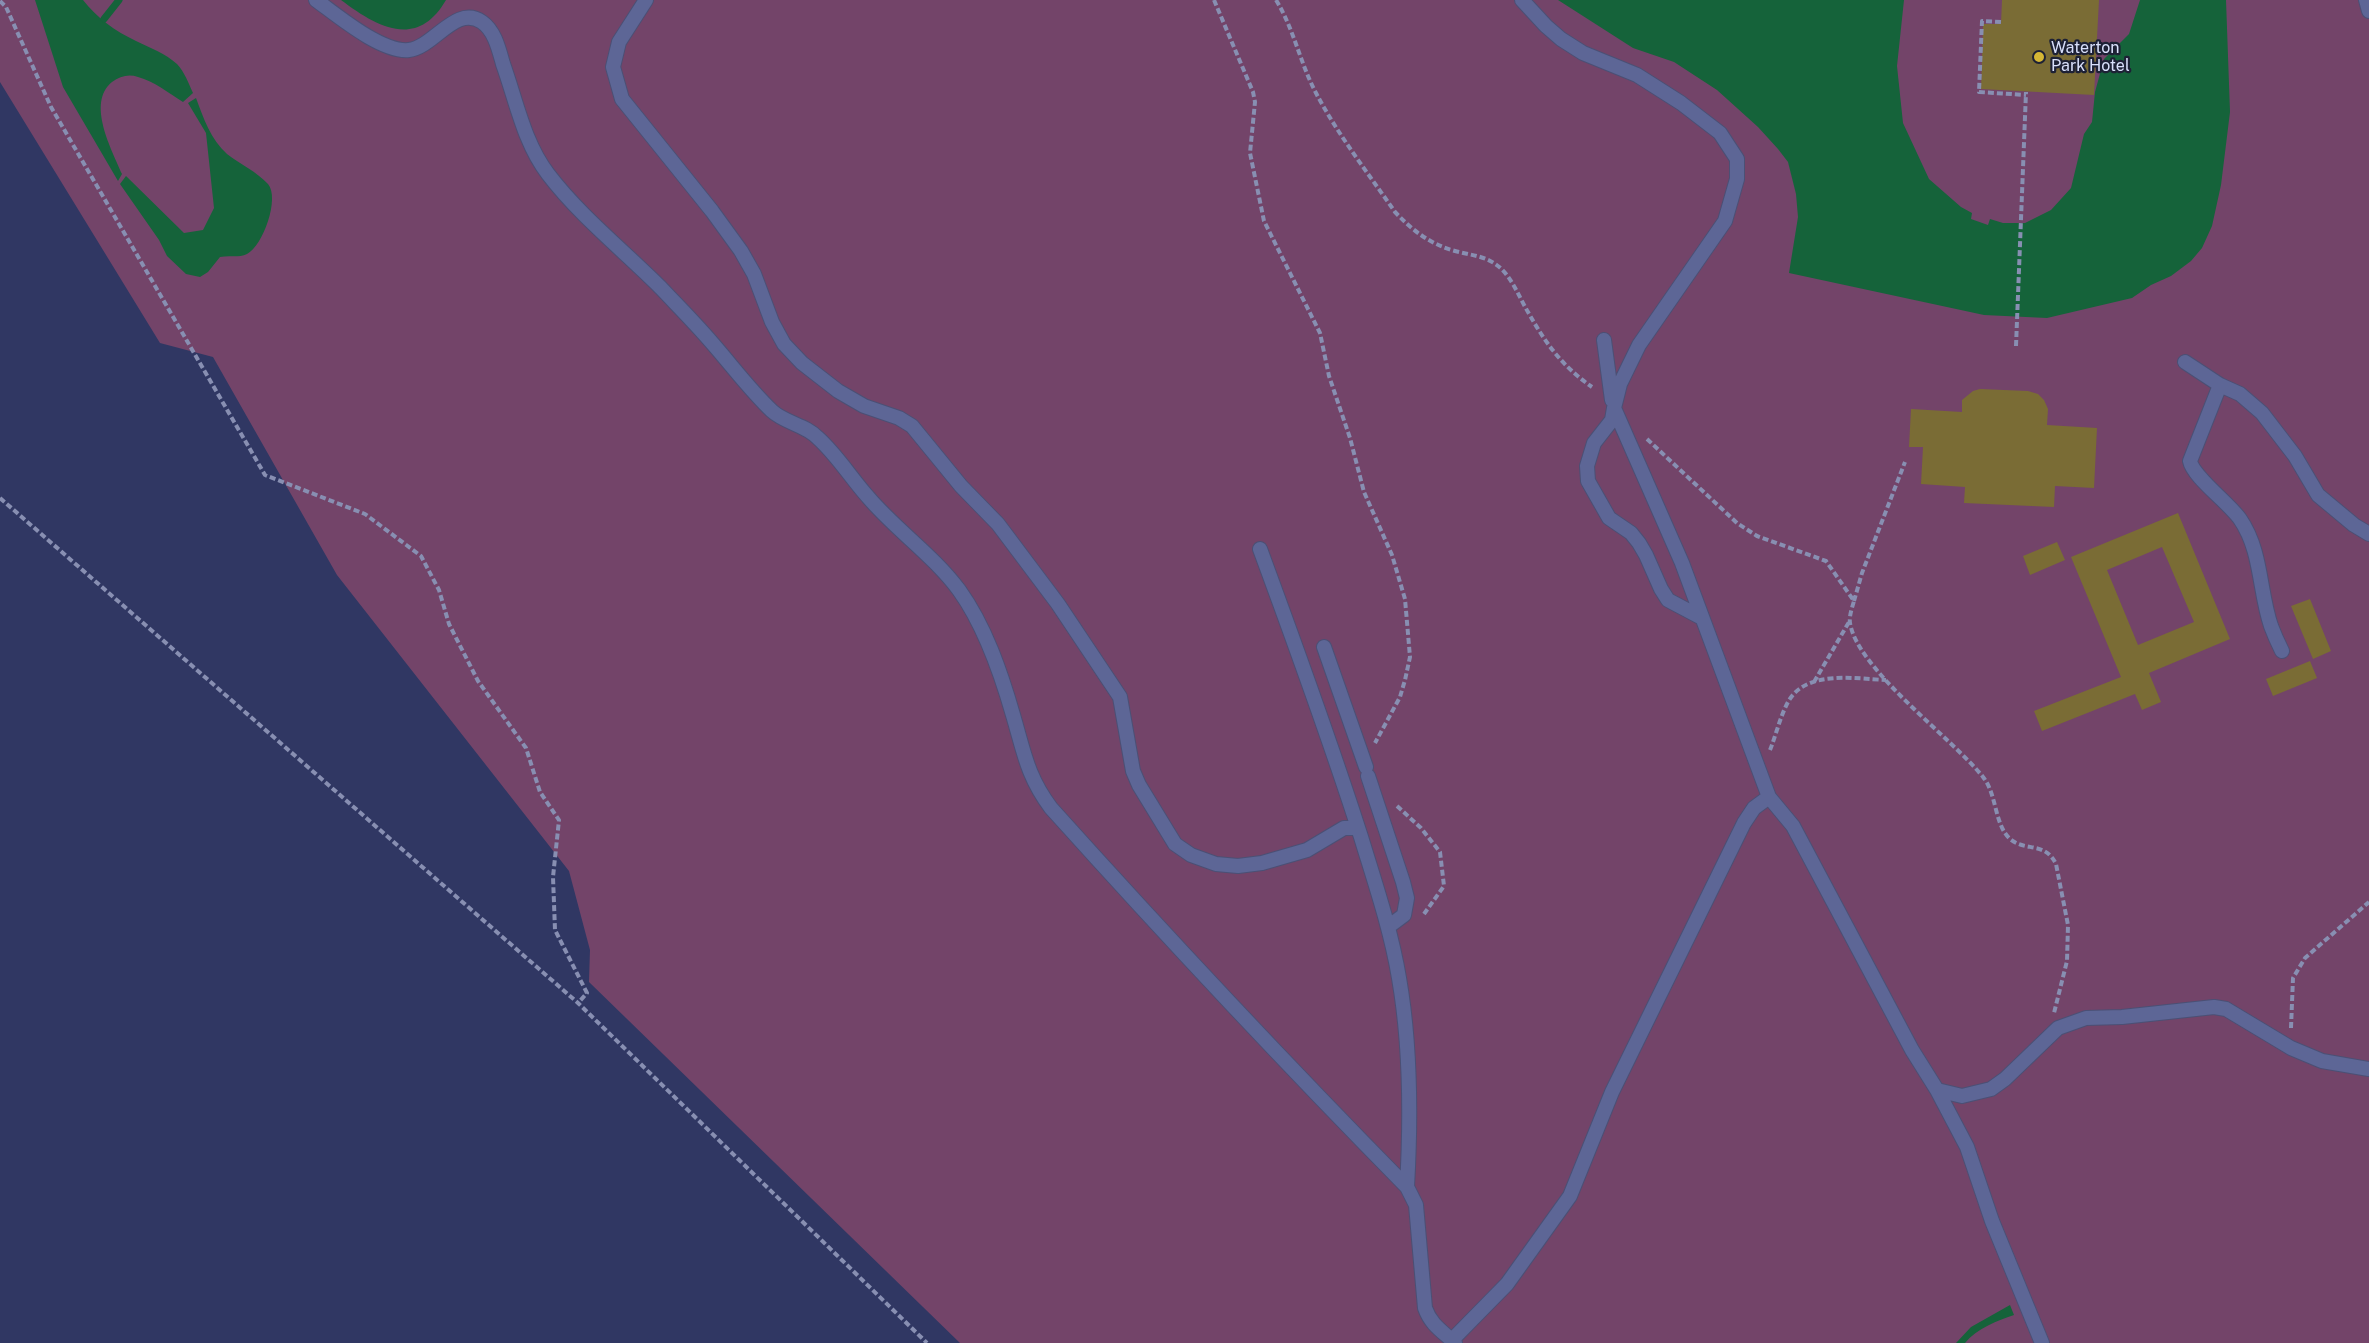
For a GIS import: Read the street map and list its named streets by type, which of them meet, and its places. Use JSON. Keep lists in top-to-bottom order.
{
  "places": ["Waterton Park Hotel"]
}
